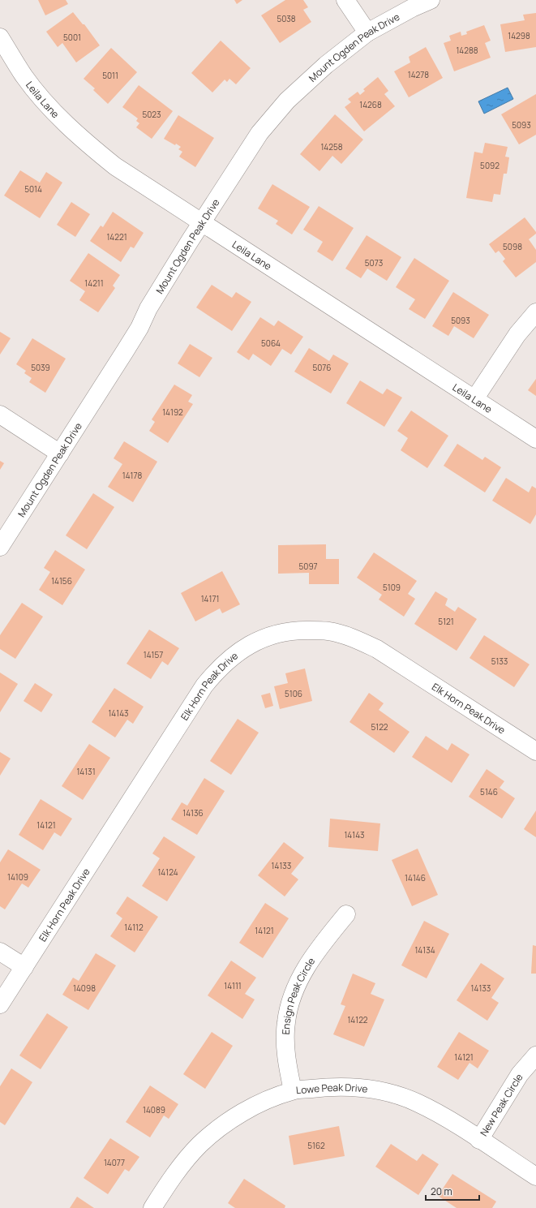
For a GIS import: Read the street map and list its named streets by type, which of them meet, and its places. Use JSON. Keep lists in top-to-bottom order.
{
  "streets": {
    "street": [
      "Mount Ogden Peak Drive",
      "Leila Lane",
      "Elk Horn Peak Drive",
      "Ensign Peak Circle",
      "Lowe Peak Drive",
      "New Peak Circle"
    ]
  },
  "crossings": [
    ["Mount Ogden Peak Drive", "Leila Lane"],
    ["Ensign Peak Circle", "Lowe Peak Drive"],
    ["Lowe Peak Drive", "New Peak Circle"]
  ],
  "house_numbers": [
    "5038",
    "14298",
    "5001",
    "14288",
    "14278",
    "5011",
    "14268",
    "5023",
    "5093",
    "14258",
    "5092",
    "5014",
    "14221",
    "5098",
    "5073",
    "14211",
    "5093",
    "5064",
    "5039",
    "5076",
    "14192",
    "14178",
    "5097",
    "14156",
    "5109",
    "14171",
    "5121",
    "14157",
    "5133",
    "5106",
    "14143",
    "5122",
    "14131",
    "5146",
    "14136",
    "14121",
    "14143",
    "14133",
    "14124",
    "14109",
    "14146",
    "14112",
    "14121",
    "14134",
    "14111",
    "14098",
    "14133",
    "14122",
    "14121",
    "14089",
    "5162",
    "14077"
  ],
  "scale_bar": "20 m"
}
